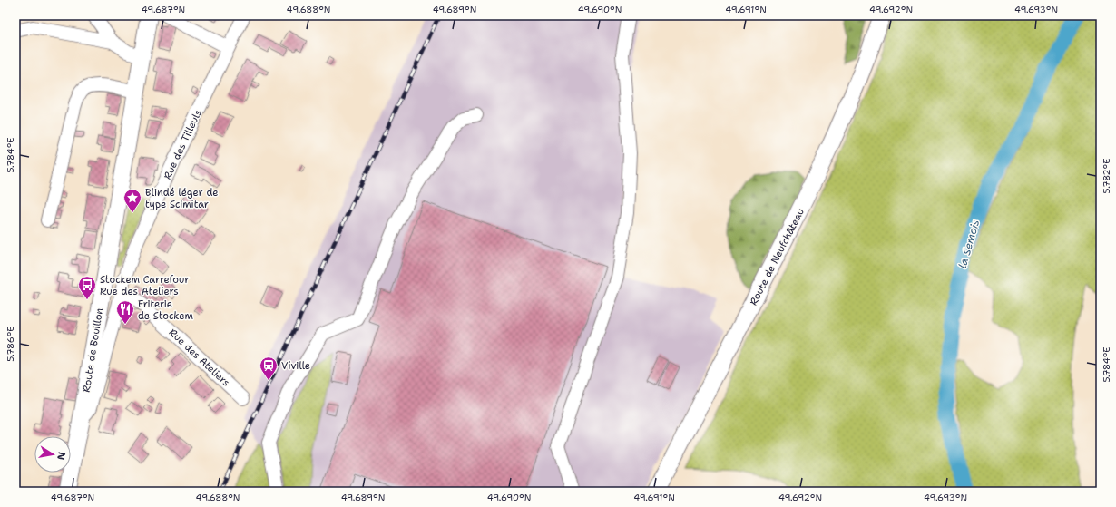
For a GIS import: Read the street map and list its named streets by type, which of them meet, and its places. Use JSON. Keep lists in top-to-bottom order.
{
  "streets": {
    "main road": ["Route de Neufchâteau", "Route de Bouillon"],
    "street": ["Rue des Tilleuls", "Rue des Ateliers"]
  },
  "crossings": [
    ["Rue des Tilleuls", "Route de Bouillon"],
    ["Rue des Tilleuls", "Rue des Ateliers"]
  ],
  "water": ["la Semois"],
  "places": {
    "place": ["Blindé léger de type Scimitar"],
    "bus stop": ["Stockem Carrefour Rue des Ateliers"],
    "restaurant": ["Friterie de Stockem"],
    "station": ["Viville"]
  },
  "north": "right",
  "coordinates": [
    "49.687°N",
    "49.688°N",
    "49.689°N",
    "49.690°N",
    "49.691°N",
    "49.692°N",
    "49.693°N",
    "5.784°E",
    "5.782°E",
    "5.786°E"
  ]
}
